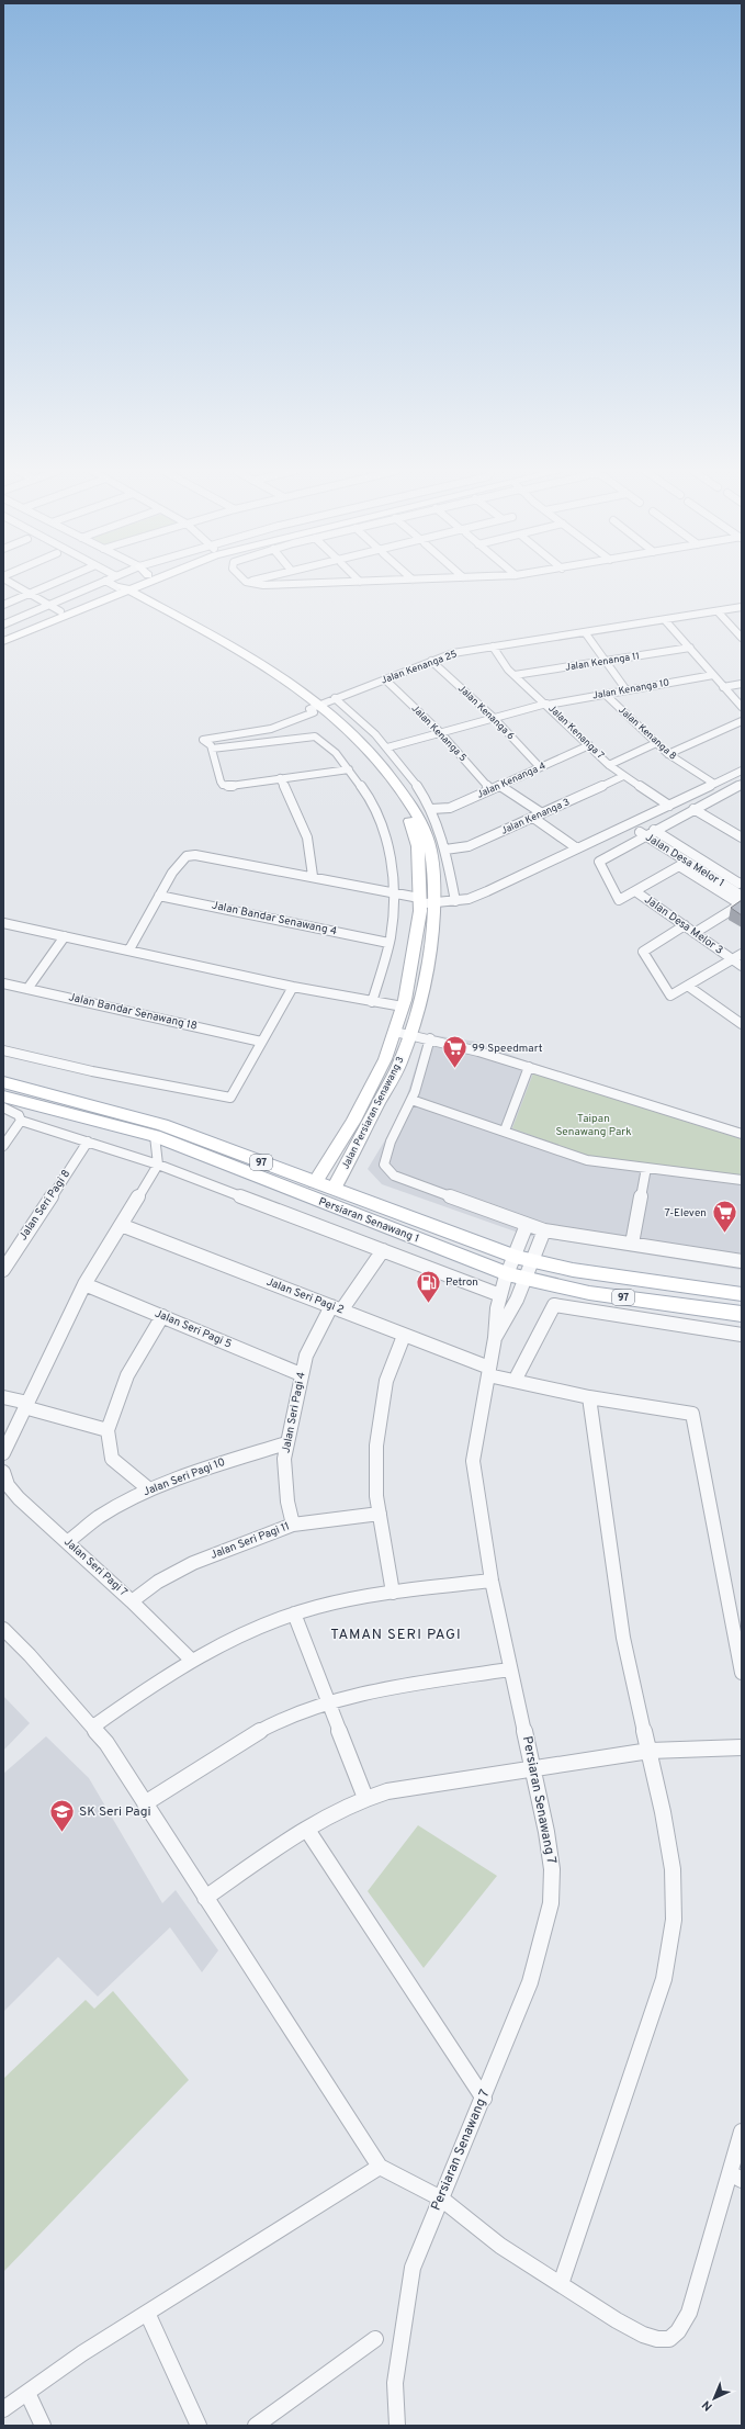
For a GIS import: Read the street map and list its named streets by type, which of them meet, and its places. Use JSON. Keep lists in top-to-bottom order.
{
  "streets": {
    "main road": ["97", "Persiaran Senawang 1"],
    "street": [
      "Jalan Kenanga 11",
      "Jalan Kenanga 25",
      "Jalan Kenanga 10",
      "Jalan Kenanga 6",
      "Jalan Kenanga 7",
      "Jalan Kenanga 5",
      "Jalan Kenanga 8",
      "Jalan Kenanga 4",
      "Jalan Kenanga 3",
      "Jalan Desa Melor 1",
      "Jalan Bandar Senawang 4",
      "Jalan Desa Melor 3",
      "Jalan Bandar Senawang 18",
      "Jalan Persiaran Senawang 3",
      "Jalan Seri Pagi 8",
      "Jalan Seri Pagi 2",
      "Jalan Seri Pagi 5",
      "Jalan Seri Pagi 4",
      "Jalan Seri Pagi 10",
      "Jalan Seri Pagi 11",
      "Jalan Seri Pagi 7",
      "Persiaran Senawang 7"
    ]
  },
  "crossings": [
    ["Jalan Kenanga 11", "Jalan Kenanga 7"],
    ["Jalan Kenanga 25", "Jalan Kenanga 6"],
    ["Jalan Kenanga 25", "Jalan Kenanga 7"],
    ["Jalan Kenanga 25", "Jalan Kenanga 5"],
    ["Jalan Kenanga 25", "Jalan Persiaran Senawang 3"],
    ["Jalan Kenanga 10", "Jalan Kenanga 6"],
    ["Jalan Kenanga 10", "Jalan Kenanga 7"],
    ["Jalan Kenanga 10", "Jalan Kenanga 5"],
    ["Jalan Kenanga 10", "Jalan Kenanga 8"],
    ["Jalan Kenanga 6", "Jalan Kenanga 4"],
    ["Jalan Kenanga 7", "Jalan Kenanga 4"],
    ["Jalan Kenanga 7", "Jalan Kenanga 3"],
    ["Jalan Kenanga 5", "Jalan Kenanga 4"],
    ["Jalan Persiaran Senawang 3", "Persiaran Senawang 1"],
    ["Jalan Seri Pagi 2", "Jalan Seri Pagi 4"],
    ["Jalan Seri Pagi 2", "Persiaran Senawang 7"],
    ["Jalan Seri Pagi 5", "Jalan Seri Pagi 4"],
    ["Jalan Seri Pagi 4", "Jalan Seri Pagi 10"],
    ["Jalan Seri Pagi 4", "Jalan Seri Pagi 11"],
    ["Jalan Seri Pagi 10", "Jalan Seri Pagi 7"],
    ["Jalan Seri Pagi 11", "Jalan Seri Pagi 7"]
  ],
  "districts": ["TAMAN SERI PAGI"],
  "parks": ["Taipan Senawang Park"],
  "places": {
    "supermarket": ["99 Speedmart", "7-Eleven"],
    "fuel station": ["Petron"],
    "school or university": ["SK Seri Pagi"]
  },
  "north": "bottom left"
}
